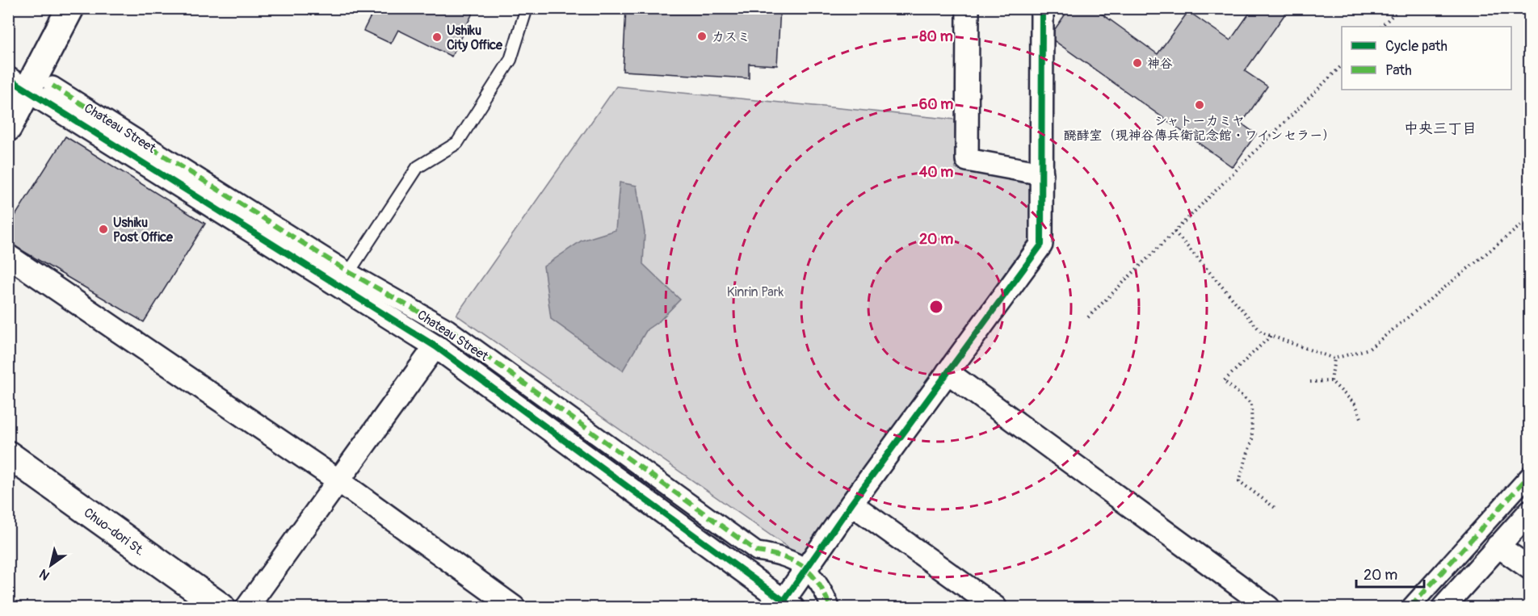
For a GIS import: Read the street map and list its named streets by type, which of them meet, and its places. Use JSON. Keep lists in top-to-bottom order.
{
  "streets": {
    "street": ["Chateau Street", "Chuo-dori St."]
  },
  "districts": ["中央三丁目"],
  "parks": ["Kinrin Park"],
  "places": [
    "カスミ",
    "Ushiku City Office",
    "神谷",
    "シャトーカミヤ 醗酵室（現神谷傳兵衛記念館・ワインセラー）",
    "Ushiku Post Office"
  ],
  "legend": ["Cycle path", "Path"],
  "scale_bar": "20 m",
  "north": "bottom left",
  "rings": [
    "80 m",
    "60 m",
    "40 m",
    "20 m"
  ]
}
